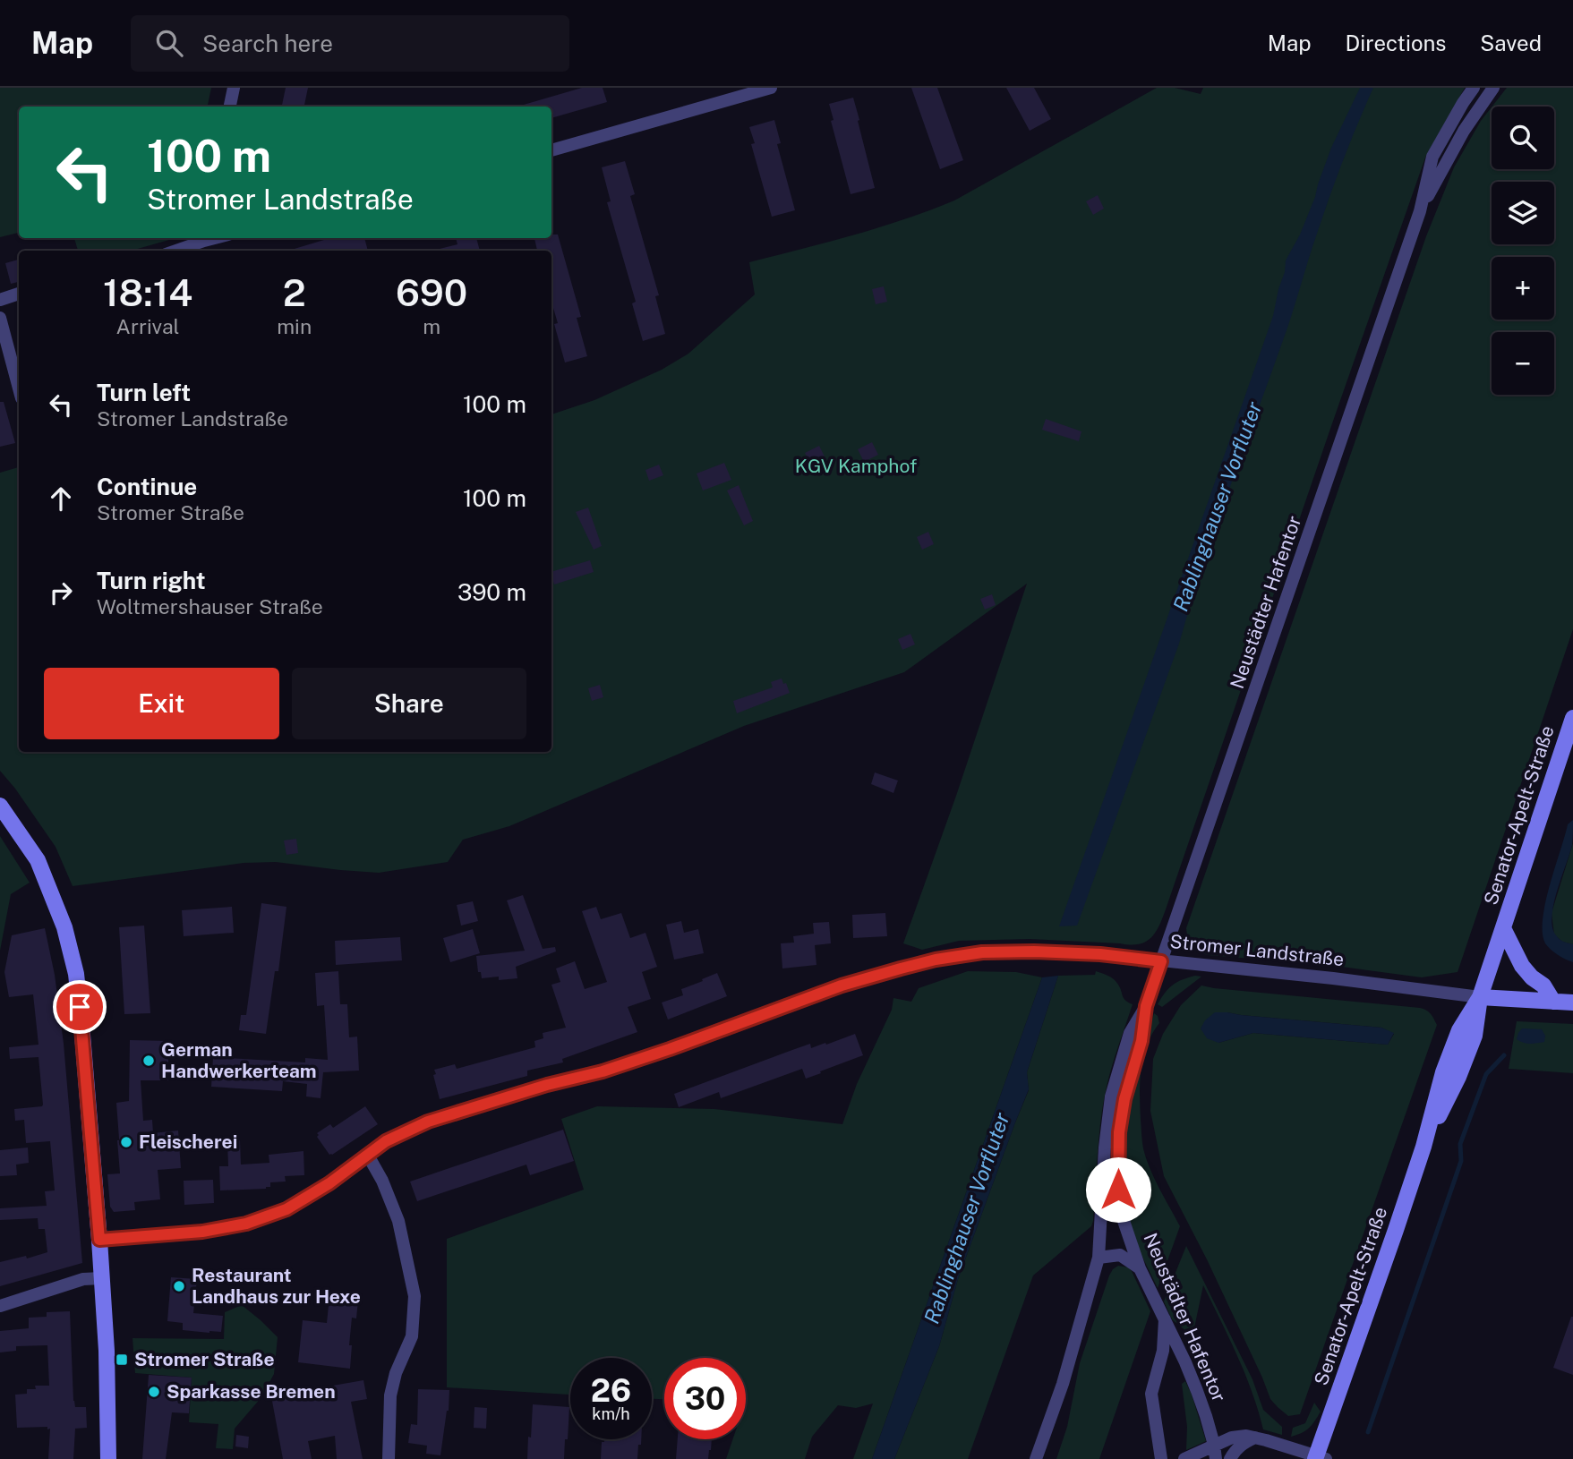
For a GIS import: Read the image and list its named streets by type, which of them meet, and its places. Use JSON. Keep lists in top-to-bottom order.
{
  "streets": {
    "street": ["Neustädter Hafentor", "Senator-Apelt-Straße", "Stromer Landstraße"]
  },
  "crossings": [
    ["Neustädter Hafentor", "Stromer Landstraße"],
    ["Senator-Apelt-Straße", "Stromer Landstraße"]
  ],
  "water": ["Rablinghauser Vorfluter"],
  "parks": ["KGV Kamphof"],
  "places": {
    "other": [
      "German Handwerkerteam",
      "Fleischerei",
      "Restaurant Landhaus zur Hexe",
      "Sparkasse Bremen"
    ],
    "transit": ["Stromer Straße"]
  },
  "page": {
    "header": "Map",
    "search": "Search here",
    "nav": ["Map", "Directions", "Saved"],
    "map_buttons": ["+", "−"],
    "turn": ["100 m", "Stromer Landstraße"],
    "eta": [
      "18:14",
      "Arrival",
      "2",
      "min",
      "690",
      "m"
    ],
    "list": [
      {
        "name": "Turn left",
        "note": "Stromer Landstraße",
        "value": "100 m"
      },
      {
        "name": "Continue",
        "note": "Stromer Straße",
        "value": "100 m"
      },
      {
        "name": "Turn right",
        "note": "Woltmershauser Straße",
        "value": "390 m"
      }
    ],
    "buttons": ["Exit", "Share"],
    "speed": "26 km/h",
    "limit": "30"
  }
}
